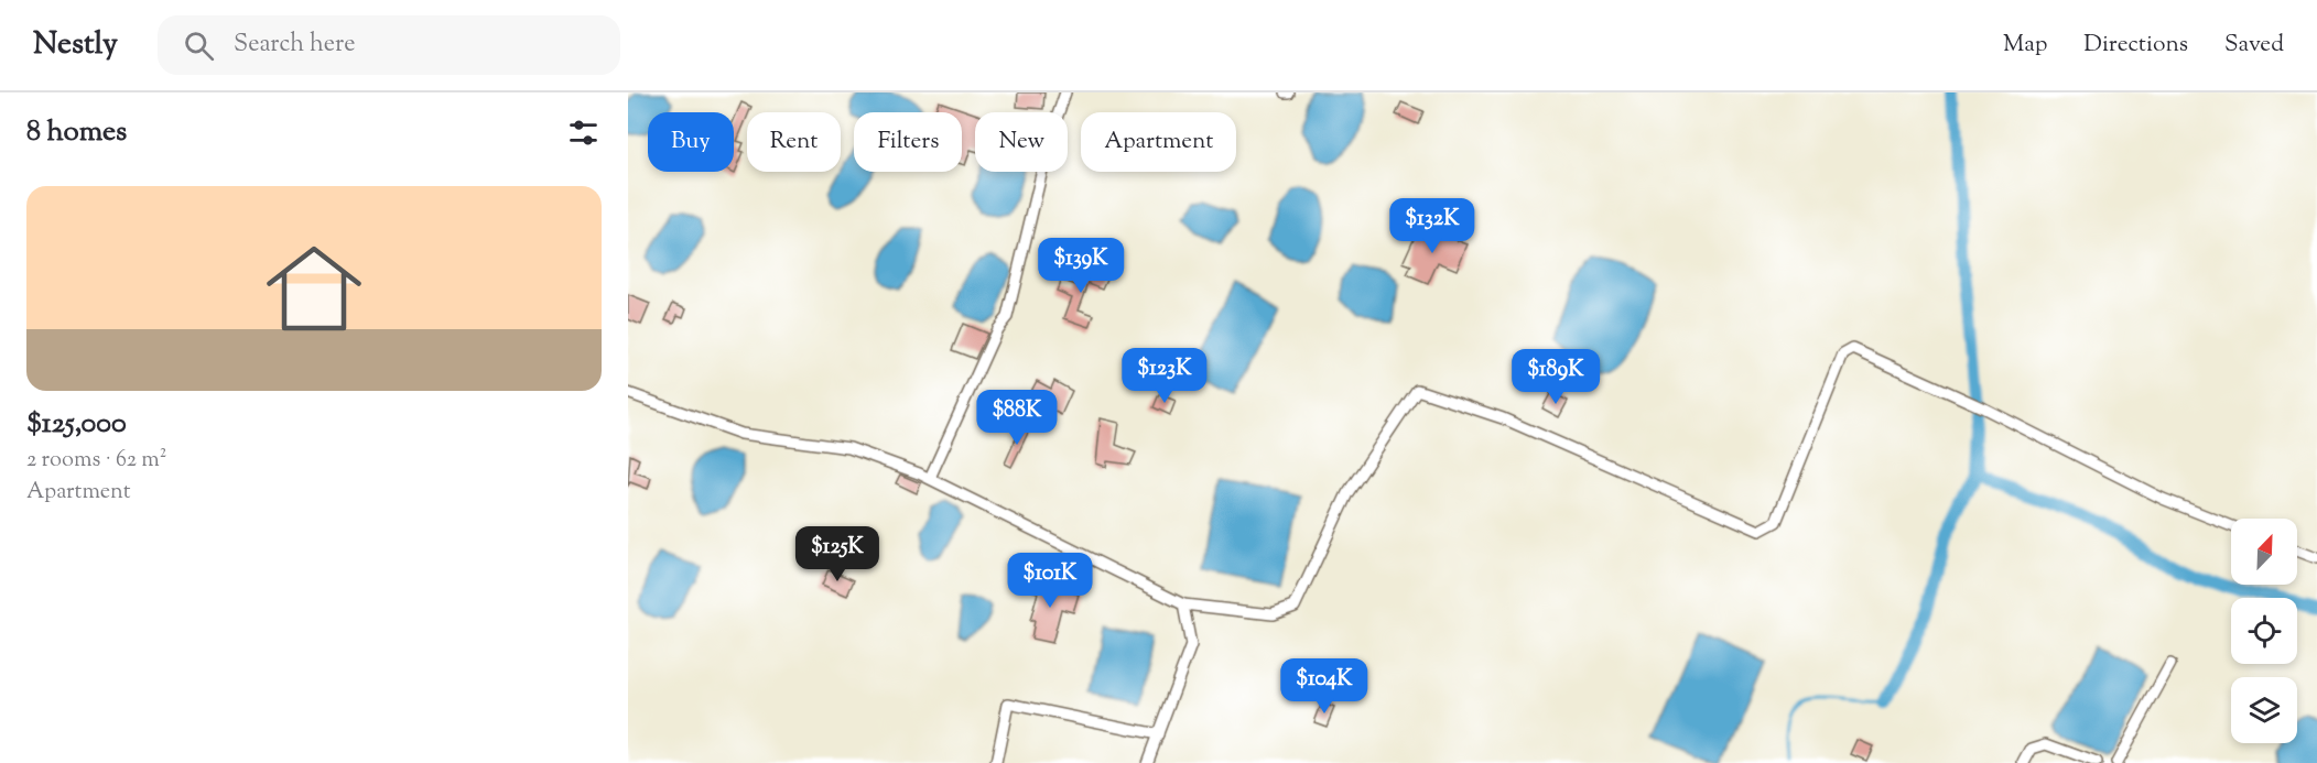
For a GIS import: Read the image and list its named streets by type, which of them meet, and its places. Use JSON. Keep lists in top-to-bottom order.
{
  "north": "top right",
  "page": {
    "header": "Nestly",
    "search": "Search here",
    "nav": ["Map", "Directions", "Saved"],
    "heading": "8 homes",
    "chip": [
      "Buy",
      "Rent",
      "Filters",
      "New",
      "Apartment"
    ],
    "list": [
      {
        "name": "$125,000",
        "note": "2 rooms · 62 m² · Apartment"
      }
    ],
    "price": [
      "$132K",
      "$139K",
      "$123K",
      "$189K",
      "$88K",
      "$125K",
      "$101K",
      "$104K"
    ]
  }
}
